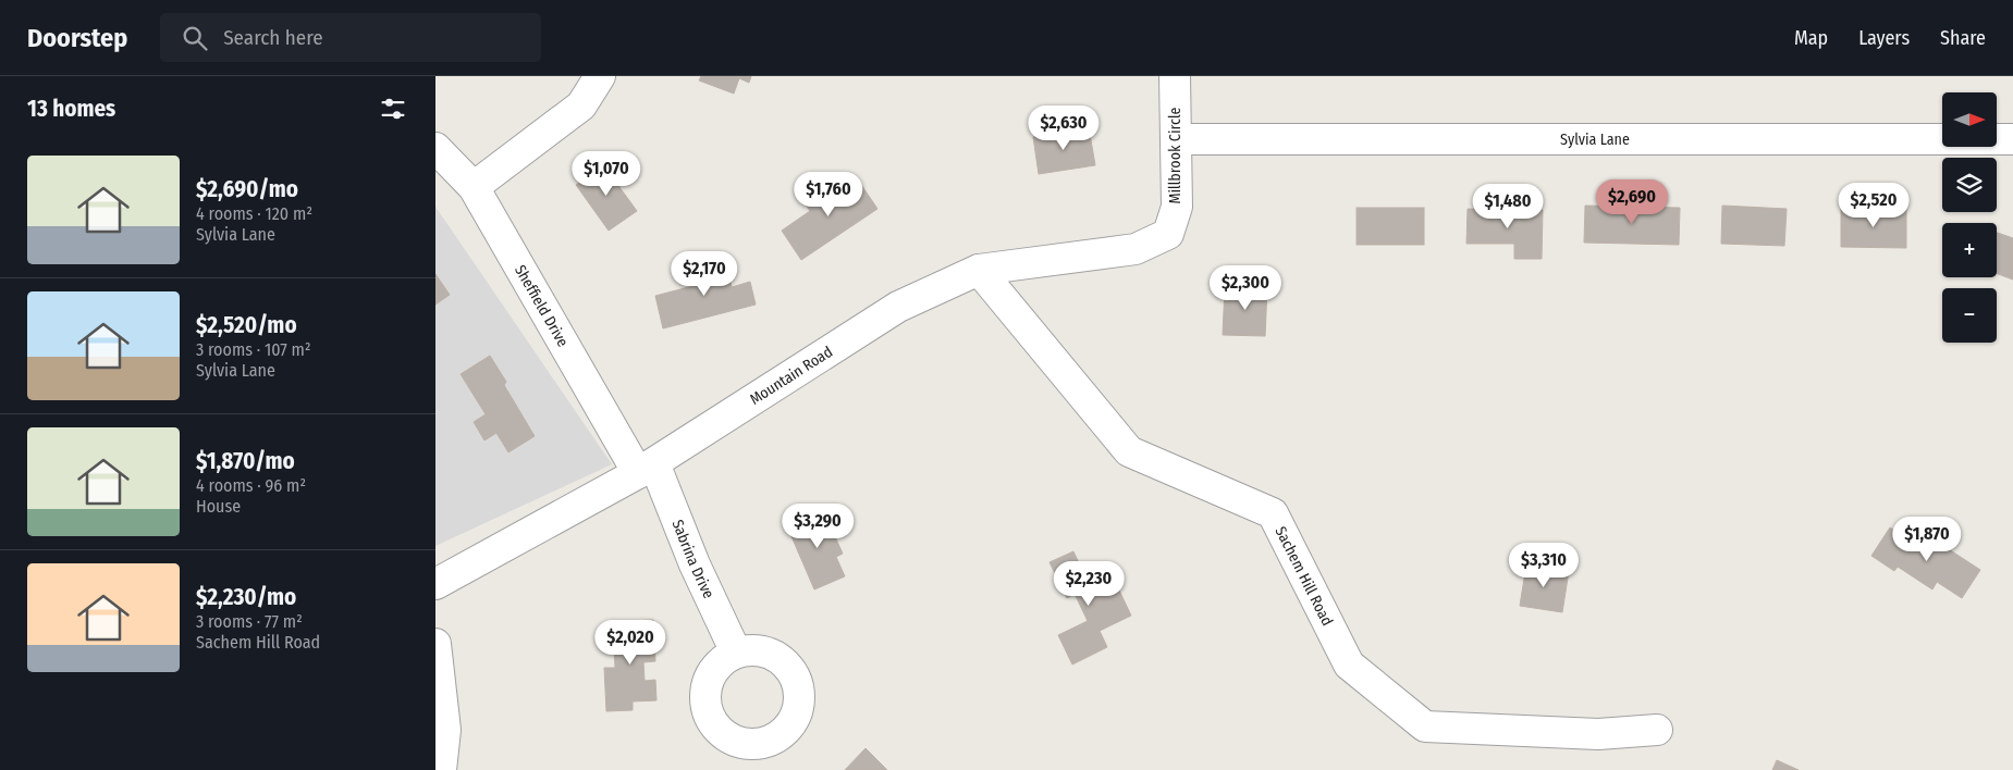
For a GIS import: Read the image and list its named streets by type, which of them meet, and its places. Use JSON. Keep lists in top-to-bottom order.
{
  "streets": {
    "street": [
      "Sylvia Lane",
      "Millbrook Circle",
      "Sheffield Drive",
      "Mountain Road",
      "Sabrina Drive",
      "Sachem Hill Road"
    ]
  },
  "crossings": [
    ["Sylvia Lane", "Millbrook Circle"],
    ["Millbrook Circle", "Mountain Road"],
    ["Sheffield Drive", "Mountain Road"],
    ["Sheffield Drive", "Sabrina Drive"],
    ["Mountain Road", "Sabrina Drive"],
    ["Mountain Road", "Sachem Hill Road"]
  ],
  "north": "right",
  "page": {
    "header": "Doorstep",
    "search": "Search here",
    "nav": ["Map", "Layers", "Share"],
    "heading": "13 homes",
    "map_buttons": ["+", "−"],
    "price": [
      "$2,630",
      "$1,070",
      "$1,760",
      "$2,690",
      "$2,520",
      "$1,480",
      "$2,170",
      "$2,300",
      "$3,290",
      "$1,870",
      "$3,310",
      "$2,230",
      "$2,020"
    ],
    "list": [
      {
        "name": "$2,690/mo",
        "note": "4 rooms · 120 m² · Sylvia Lane"
      },
      {
        "name": "$2,520/mo",
        "note": "3 rooms · 107 m² · Sylvia Lane"
      },
      {
        "name": "$1,870/mo",
        "note": "4 rooms · 96 m² · House"
      },
      {
        "name": "$2,230/mo",
        "note": "3 rooms · 77 m² · Sachem Hill Road"
      }
    ]
  }
}
